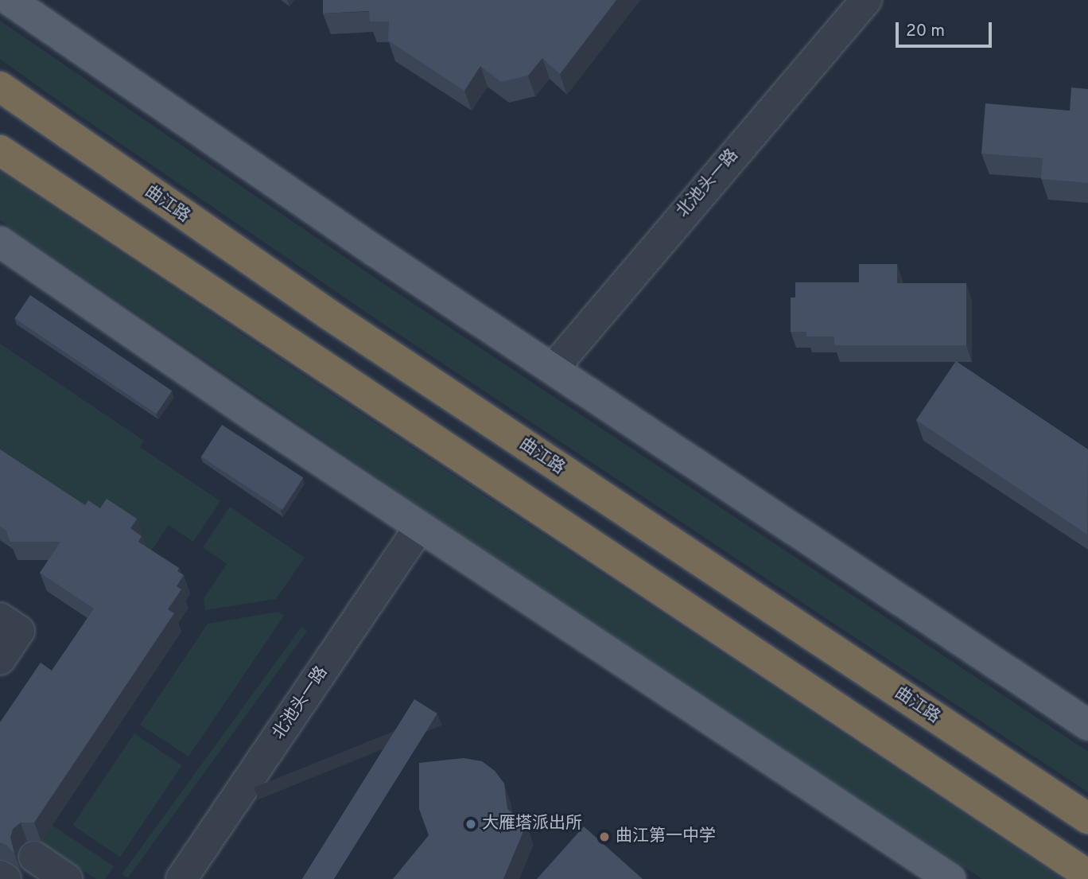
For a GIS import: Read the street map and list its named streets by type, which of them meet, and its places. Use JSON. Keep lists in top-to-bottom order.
{
  "streets": {
    "highway": ["曲江路"],
    "street": ["北池头一路"]
  },
  "places": ["大雁塔派出所", "曲江第一中学"],
  "scale_bar": "20 m"
}
